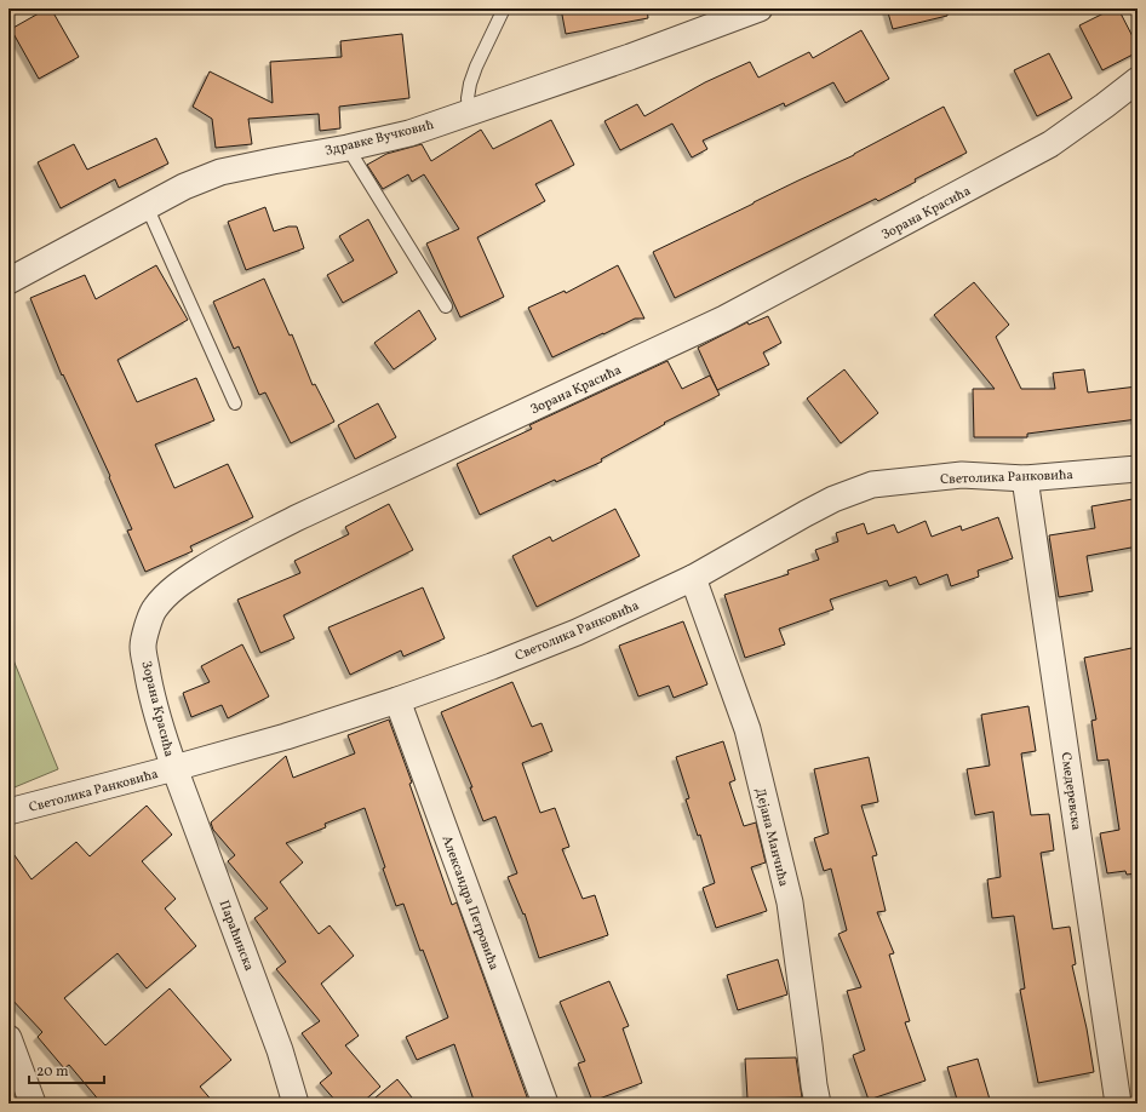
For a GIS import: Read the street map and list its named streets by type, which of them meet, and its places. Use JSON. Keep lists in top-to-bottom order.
{
  "streets": {
    "street": [
      "Здравке Вучковић",
      "Зорана Красића",
      "Светолика Ранковића",
      "Смедеревска",
      "Дејана Манчића",
      "Александра Петровића",
      "Параћинска"
    ]
  },
  "crossings": [
    ["Зорана Красића", "Светолика Ранковића"],
    ["Зорана Красића", "Параћинска"],
    ["Светолика Ранковића", "Смедеревска"],
    ["Светолика Ранковића", "Дејана Манчића"],
    ["Светолика Ранковића", "Александра Петровића"],
    ["Светолика Ранковића", "Параћинска"]
  ],
  "scale_bar": "20 m"
}
